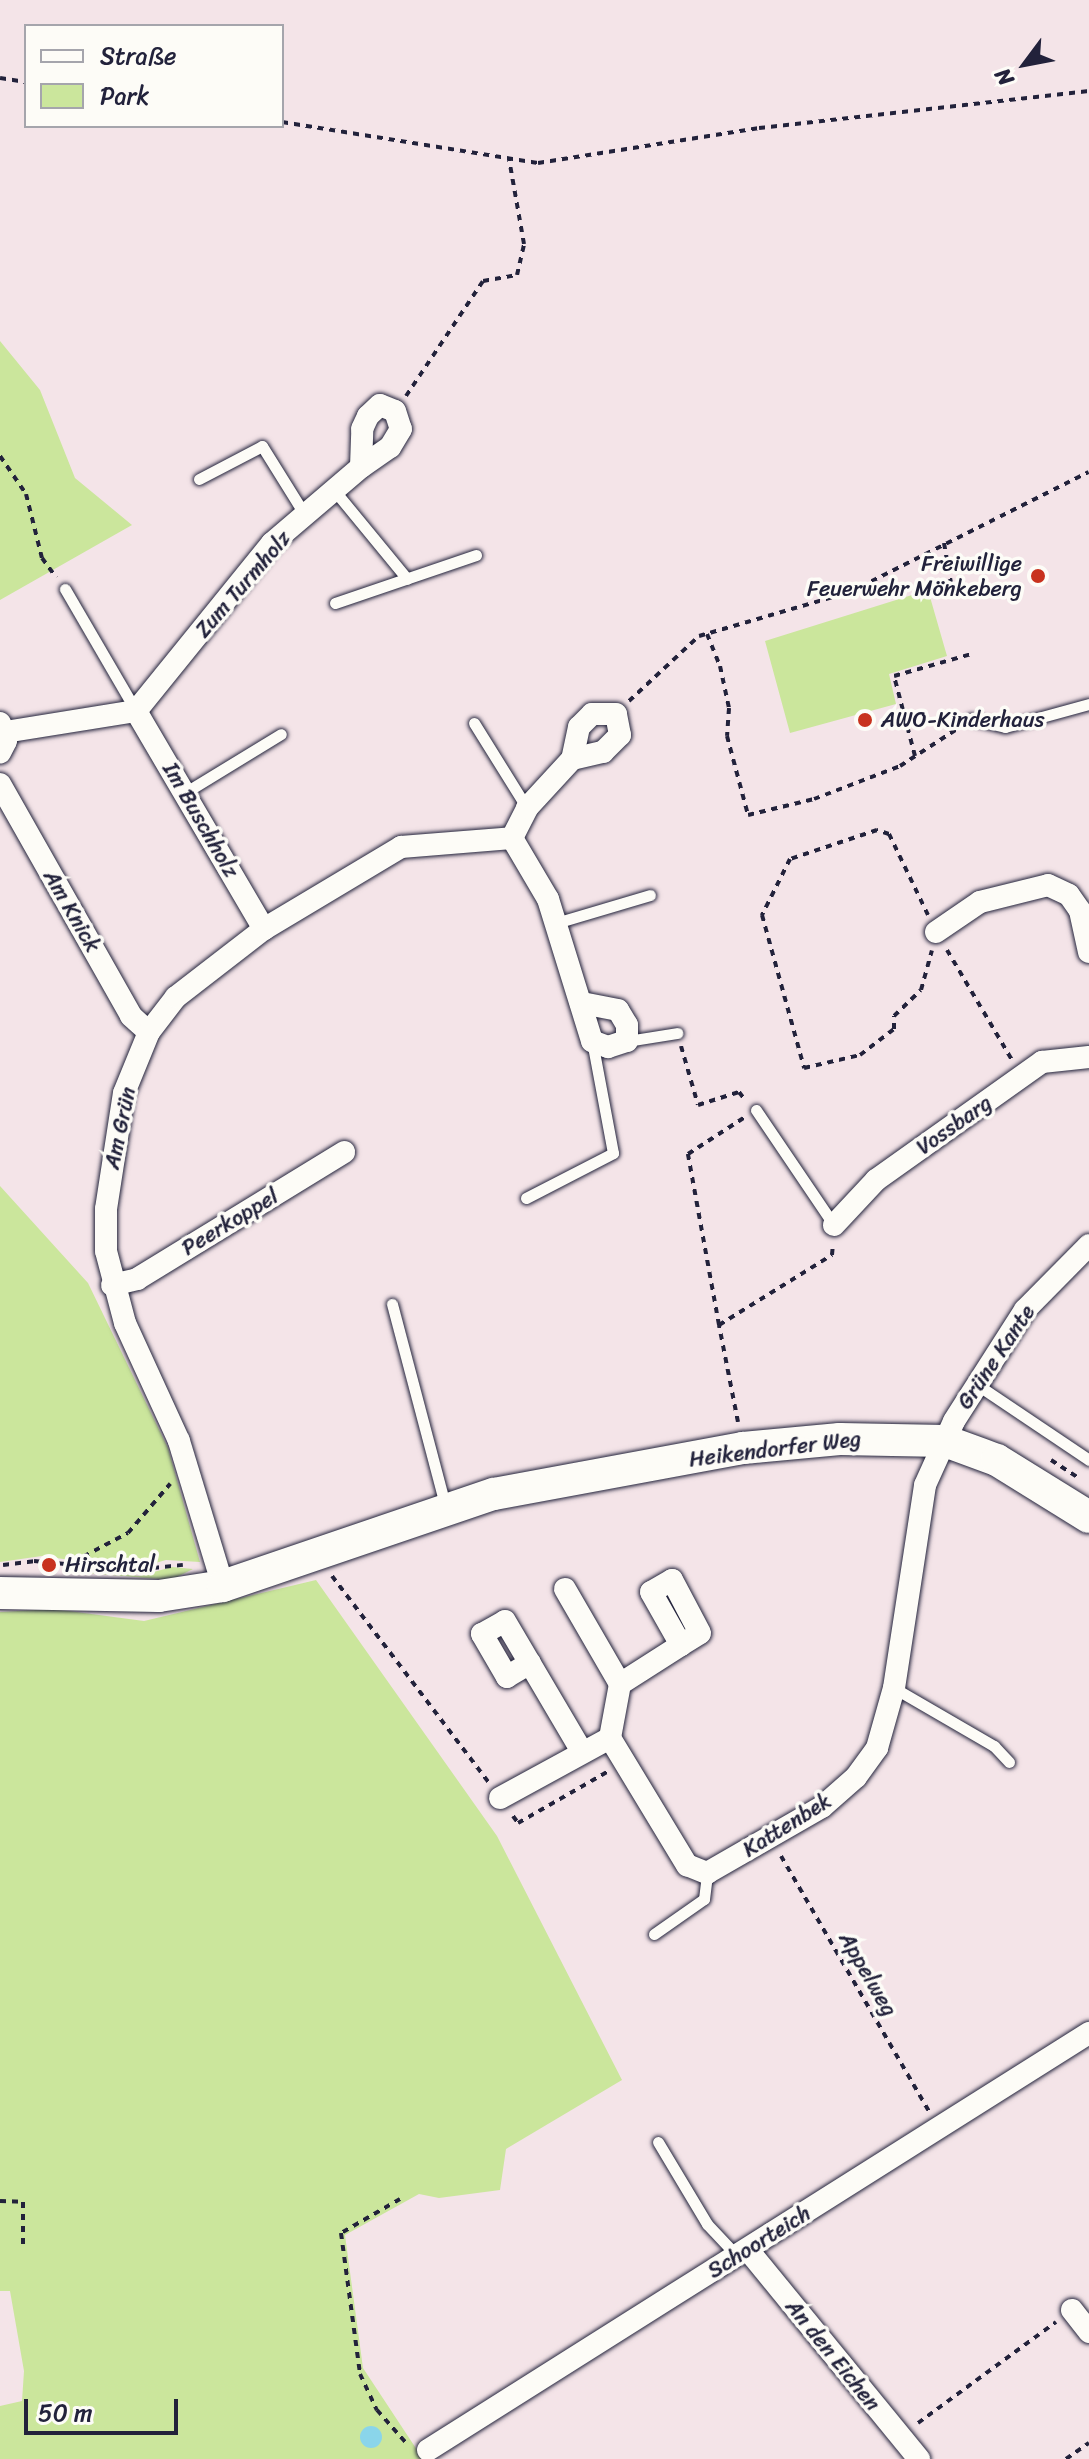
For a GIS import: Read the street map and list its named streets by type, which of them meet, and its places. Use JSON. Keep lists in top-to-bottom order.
{
  "streets": {
    "street": [
      "Zum Turmholz",
      "Im Buschholz",
      "Am Knick",
      "Vossbarg",
      "Am Grün",
      "Peerkoppel",
      "Grüne Kante",
      "Heikendorfer Weg",
      "Kattenbek",
      "Schoorteich",
      "An den Eichen"
    ],
    "path": ["Appelweg"]
  },
  "crossings": [
    ["Zum Turmholz", "Im Buschholz"],
    ["Im Buschholz", "Am Grün"],
    ["Am Knick", "Am Grün"],
    ["Am Grün", "Peerkoppel"],
    ["Am Grün", "Heikendorfer Weg"],
    ["Grüne Kante", "Heikendorfer Weg"],
    ["Grüne Kante", "Kattenbek"],
    ["Heikendorfer Weg", "Kattenbek"],
    ["Kattenbek", "Appelweg"],
    ["Appelweg", "Schoorteich"],
    ["Schoorteich", "An den Eichen"]
  ],
  "places": ["Freiwillige Feuerwehr Mönkeberg", "AWO-Kinderhaus", "Hirschtal"],
  "legend": ["Straße", "Park"],
  "scale_bar": "50 m",
  "north": "bottom left"
}
